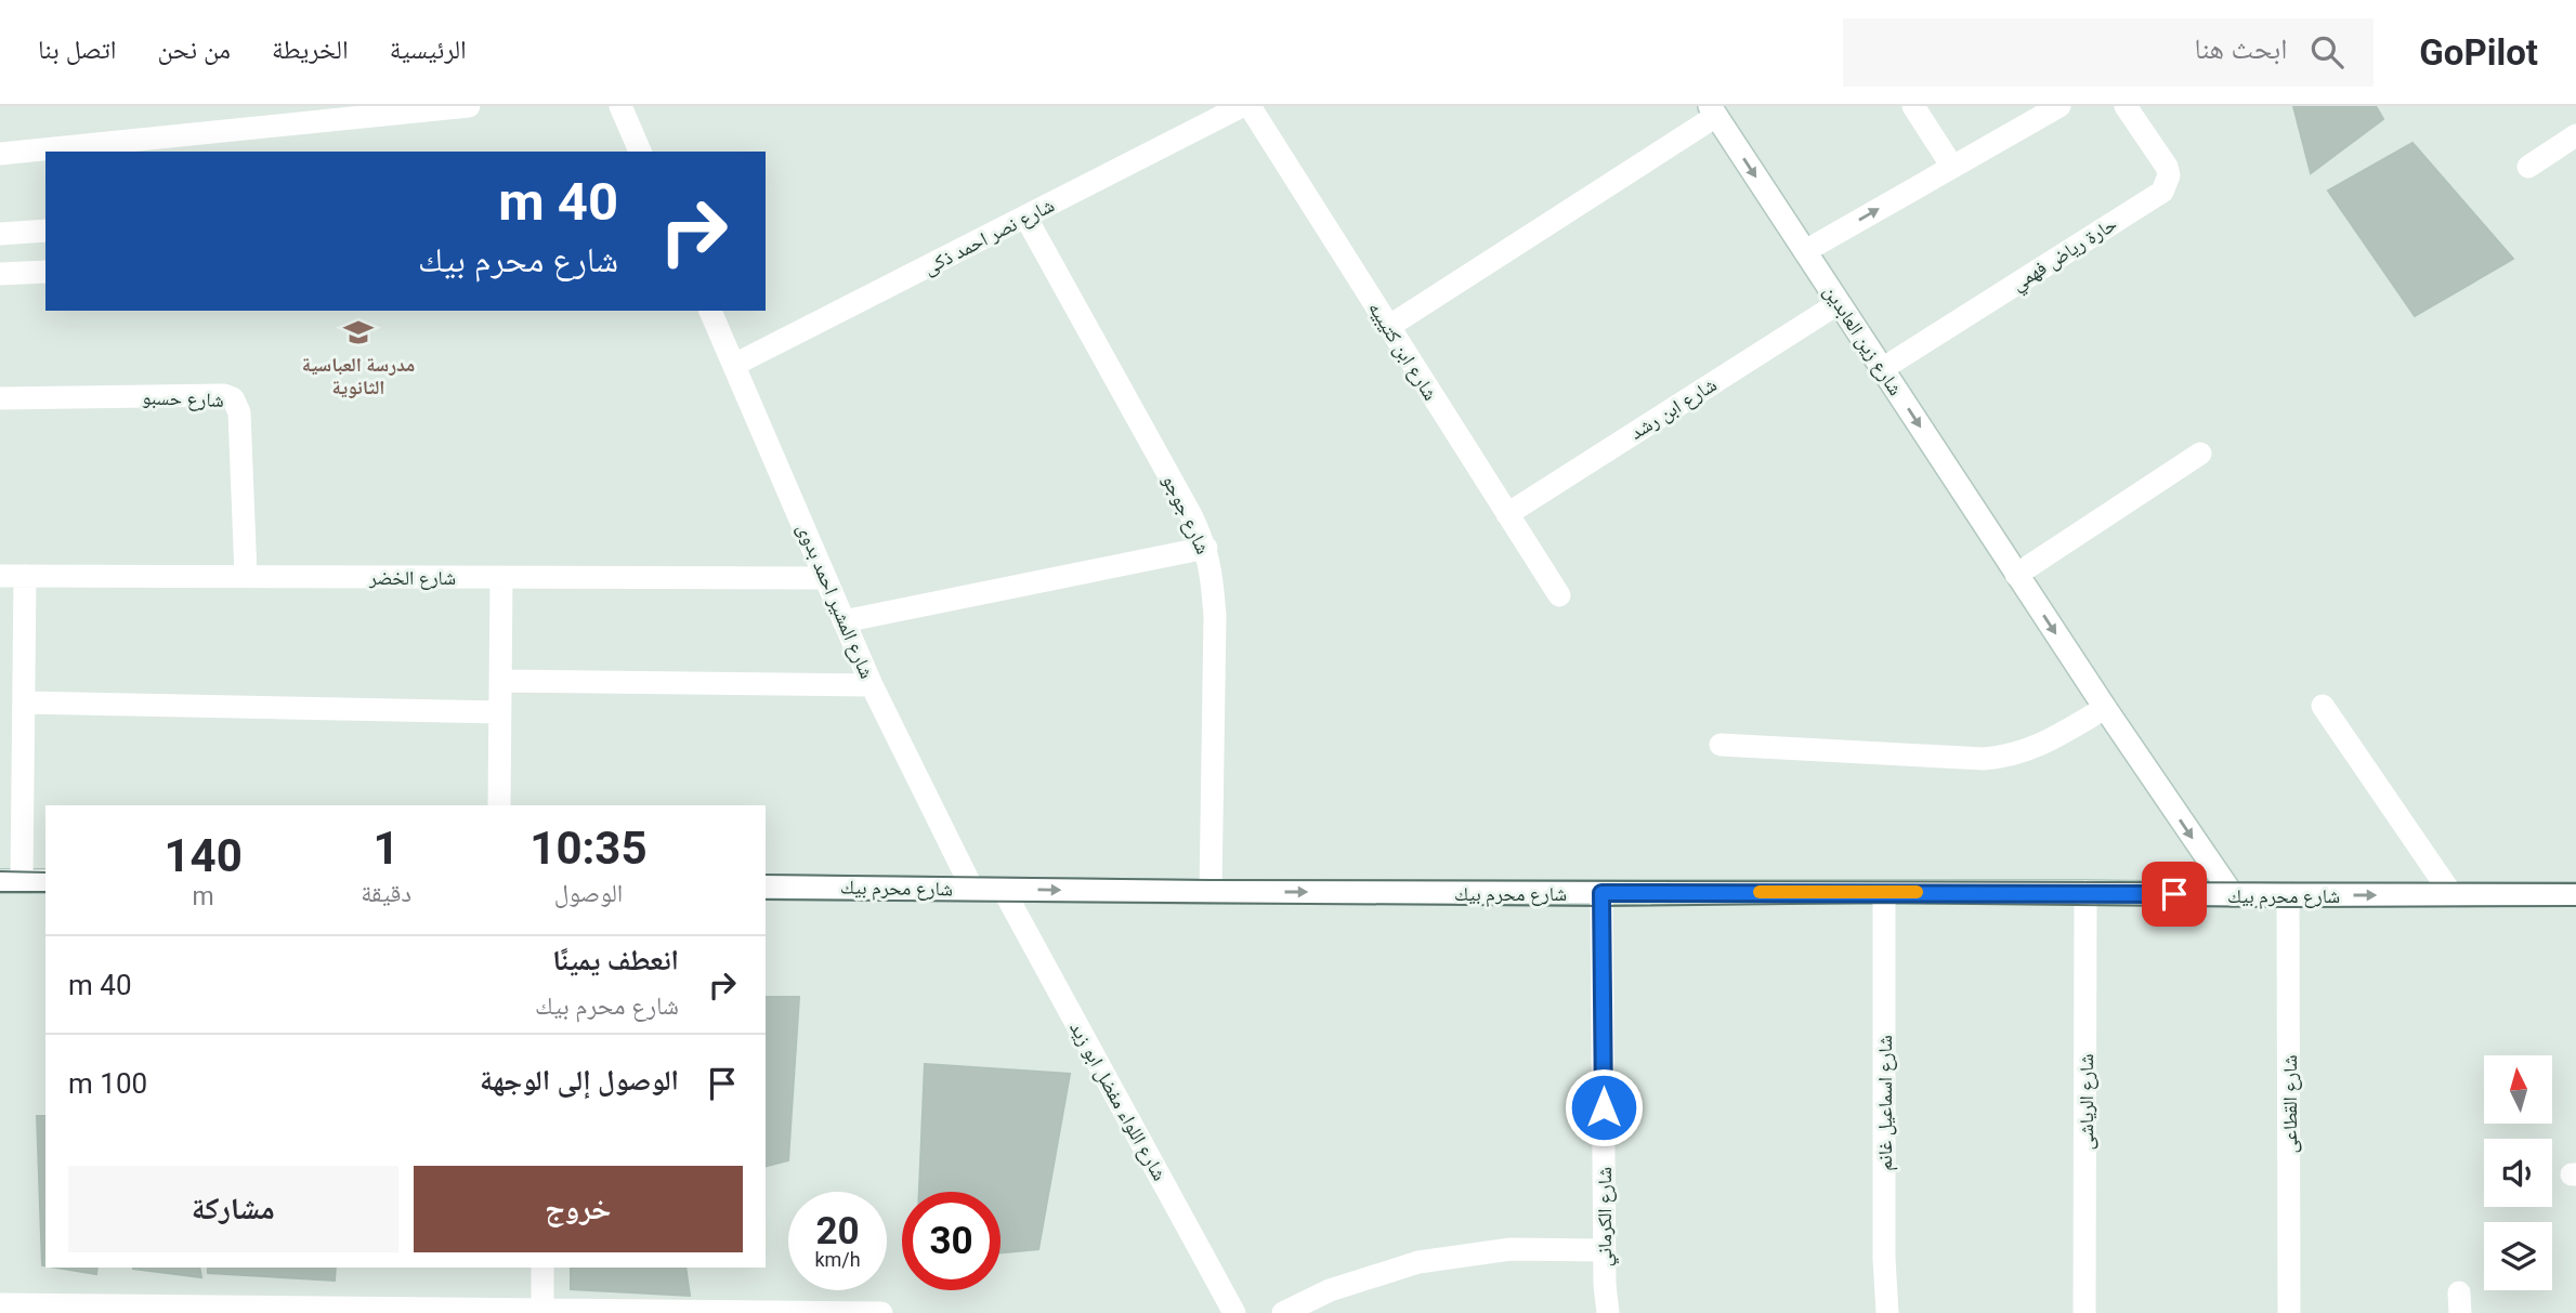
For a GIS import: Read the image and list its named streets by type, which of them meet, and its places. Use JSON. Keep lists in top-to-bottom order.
{
  "streets": {
    "street": [
      "شارع نصر احمد ذكى",
      "حارة رياض فهمي",
      "شارع زين العابدين",
      "شارع ابن كتيبيه",
      "شارع حسبو",
      "شارع ابن رشد",
      "شارع جوجو",
      "شارع الخضر",
      "شارع المشير احمد بدوى",
      "شارع محرم بيك",
      "شارع اللواء مفضل ابو زيد",
      "شارع الرياشى",
      "شارع اسماعيل غانم",
      "شارع القطاعى",
      "شارع الكرماني"
    ]
  },
  "crossings": [
    ["شارع نصر احمد ذكى", "شارع جوجو"],
    ["شارع نصر احمد ذكى", "شارع المشير احمد بدوى"],
    ["حارة رياض فهمي", "شارع زين العابدين"],
    ["شارع زين العابدين", "شارع ابن رشد"],
    ["شارع زين العابدين", "شارع محرم بيك"],
    ["شارع ابن كتيبيه", "شارع ابن رشد"],
    ["شارع حسبو", "شارع الخضر"],
    ["شارع جوجو", "شارع محرم بيك"],
    ["شارع الخضر", "شارع المشير احمد بدوى"],
    ["شارع المشير احمد بدوى", "شارع محرم بيك"],
    ["شارع محرم بيك", "شارع اللواء مفضل ابو زيد"],
    ["شارع محرم بيك", "شارع الرياشى"],
    ["شارع محرم بيك", "شارع اسماعيل غانم"],
    ["شارع محرم بيك", "شارع القطاعى"],
    ["شارع محرم بيك", "شارع الكرماني"]
  ],
  "one_way": ["شارع زين العابدين", "شارع محرم بيك"],
  "places": {
    "school or university": ["مدرسة العباسية الثانوية"]
  },
  "north": "top",
  "page": {
    "header": "GoPilot",
    "search": "ابحث هنا",
    "nav": [
      "الرئيسية",
      "الخريطة",
      "من نحن",
      "اتصل بنا"
    ],
    "turn": ["40 m", "شارع محرم بيك"],
    "eta": [
      "10:35",
      "الوصول",
      "1",
      "دقيقة",
      "140",
      "m"
    ],
    "list": [
      {
        "name": "انعطف يمينًا",
        "note": "شارع محرم بيك",
        "value": "40 m"
      },
      {
        "name": "الوصول إلى الوجهة",
        "value": "100 m"
      }
    ],
    "buttons": ["خروج", "مشاركة"],
    "speed": "20 km/h",
    "limit": "30"
  }
}
